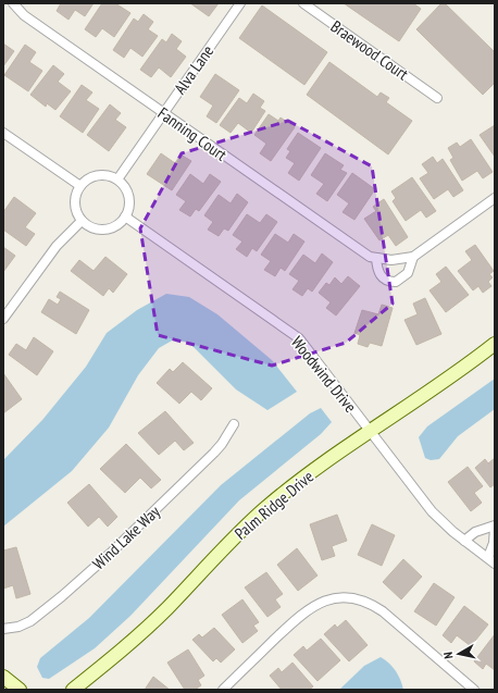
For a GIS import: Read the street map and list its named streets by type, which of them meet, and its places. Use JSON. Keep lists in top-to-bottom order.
{
  "streets": {
    "street": [
      "Braewood Court",
      "Alva Lane",
      "Fanning Court",
      "Woodwind Drive",
      "Palm Ridge Drive",
      "Wind Lake Way"
    ]
  },
  "crossings": [
    ["Alva Lane", "Fanning Court"],
    ["Alva Lane", "Woodwind Drive"],
    ["Woodwind Drive", "Palm Ridge Drive"]
  ],
  "north": "left"
}
